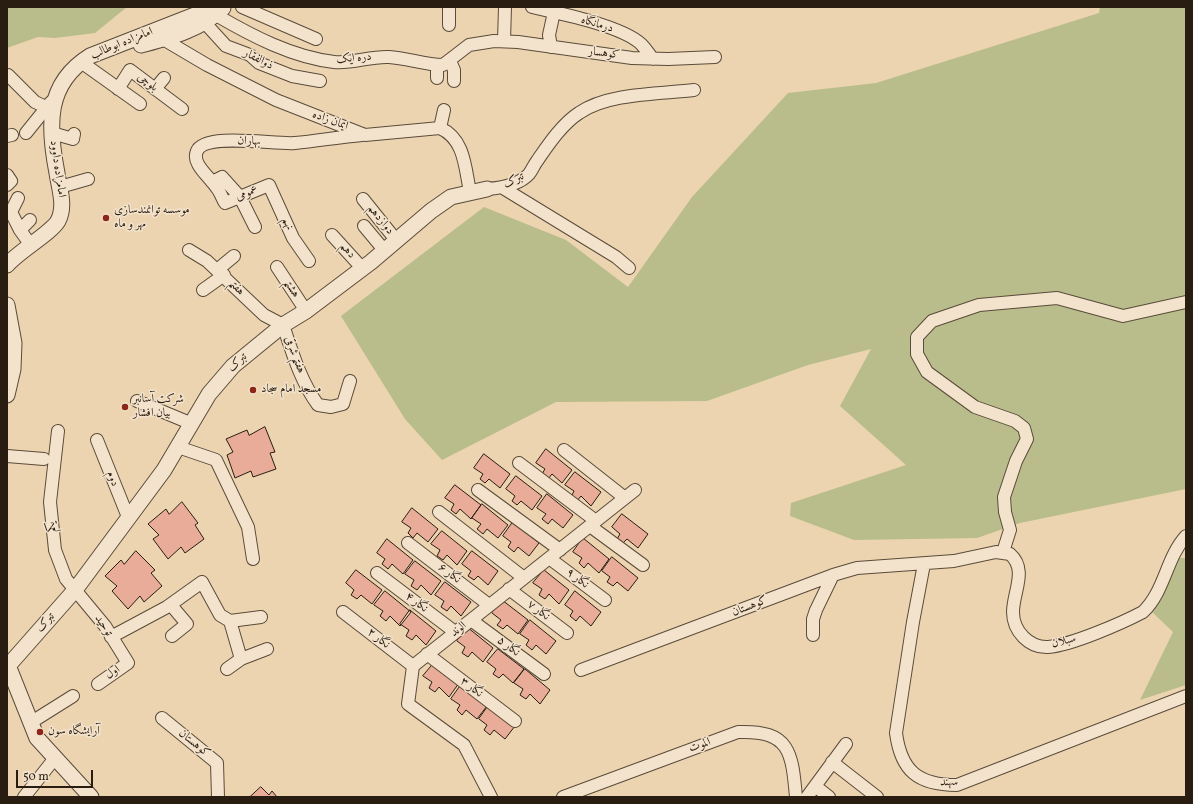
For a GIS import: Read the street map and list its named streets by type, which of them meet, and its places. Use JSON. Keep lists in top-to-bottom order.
{
  "streets": {
    "street": [
      "درمانگاه",
      "امامزاده ابوطالب",
      "کوهسار",
      "دره ایک",
      "ذوالفقار",
      "بلوچی",
      "ایمان زاده",
      "بهاران",
      "امامزاده داوود",
      "تبرک",
      "عمومی",
      "دوازدهم",
      "نهم",
      "دهم",
      "هفتم",
      "هشتم",
      "هفتم شرقی",
      "دوم",
      "یکم",
      "نگار ۶",
      "نگار ۹",
      "نگار ۴",
      "کوهستان",
      "نگار ۷",
      "توحید",
      "الوند",
      "نگار ۲",
      "سبلان",
      "نگار ۵",
      "اول",
      "نگار ۳",
      "الموت",
      "سهند"
    ]
  },
  "crossings": [
    ["درمانگاه", "کوهسار"],
    ["امامزاده ابوطالب", "دره ایک"],
    ["امامزاده ابوطالب", "ذوالفقار"],
    ["امامزاده ابوطالب", "بلوچی"],
    ["امامزاده ابوطالب", "امامزاده داوود"],
    ["کوهسار", "دره ایک"],
    ["دره ایک", "ذوالفقار"],
    ["ایمان زاده", "بهاران"],
    ["بهاران", "عمومی"],
    ["تبرک", "دوازدهم"],
    ["تبرک", "دهم"],
    ["تبرک", "هفتم"],
    ["تبرک", "هشتم"],
    ["تبرک", "هفتم شرقی"],
    ["تبرک", "دوم"],
    ["تبرک", "یکم"],
    ["تبرک", "توحید"],
    ["عمومی", "نهم"],
    ["هفتم", "هفتم شرقی"],
    ["یکم", "توحید"],
    ["نگار ۶", "الوند"],
    ["نگار ۹", "الوند"],
    ["نگار ۴", "الوند"],
    ["کوهستان", "سهند"],
    ["نگار ۷", "الوند"],
    ["توحید", "اول"],
    ["الوند", "نگار ۲"],
    ["الوند", "نگار ۵"],
    ["الوند", "نگار ۳"]
  ],
  "places": [
    "موسسه توانمندسازی مهر و ماه",
    "مسجد امام سجاد",
    "شرکت آسانبر بیان افشار",
    "آرایشگاه سون"
  ],
  "scale_bar": "50 m"
}
